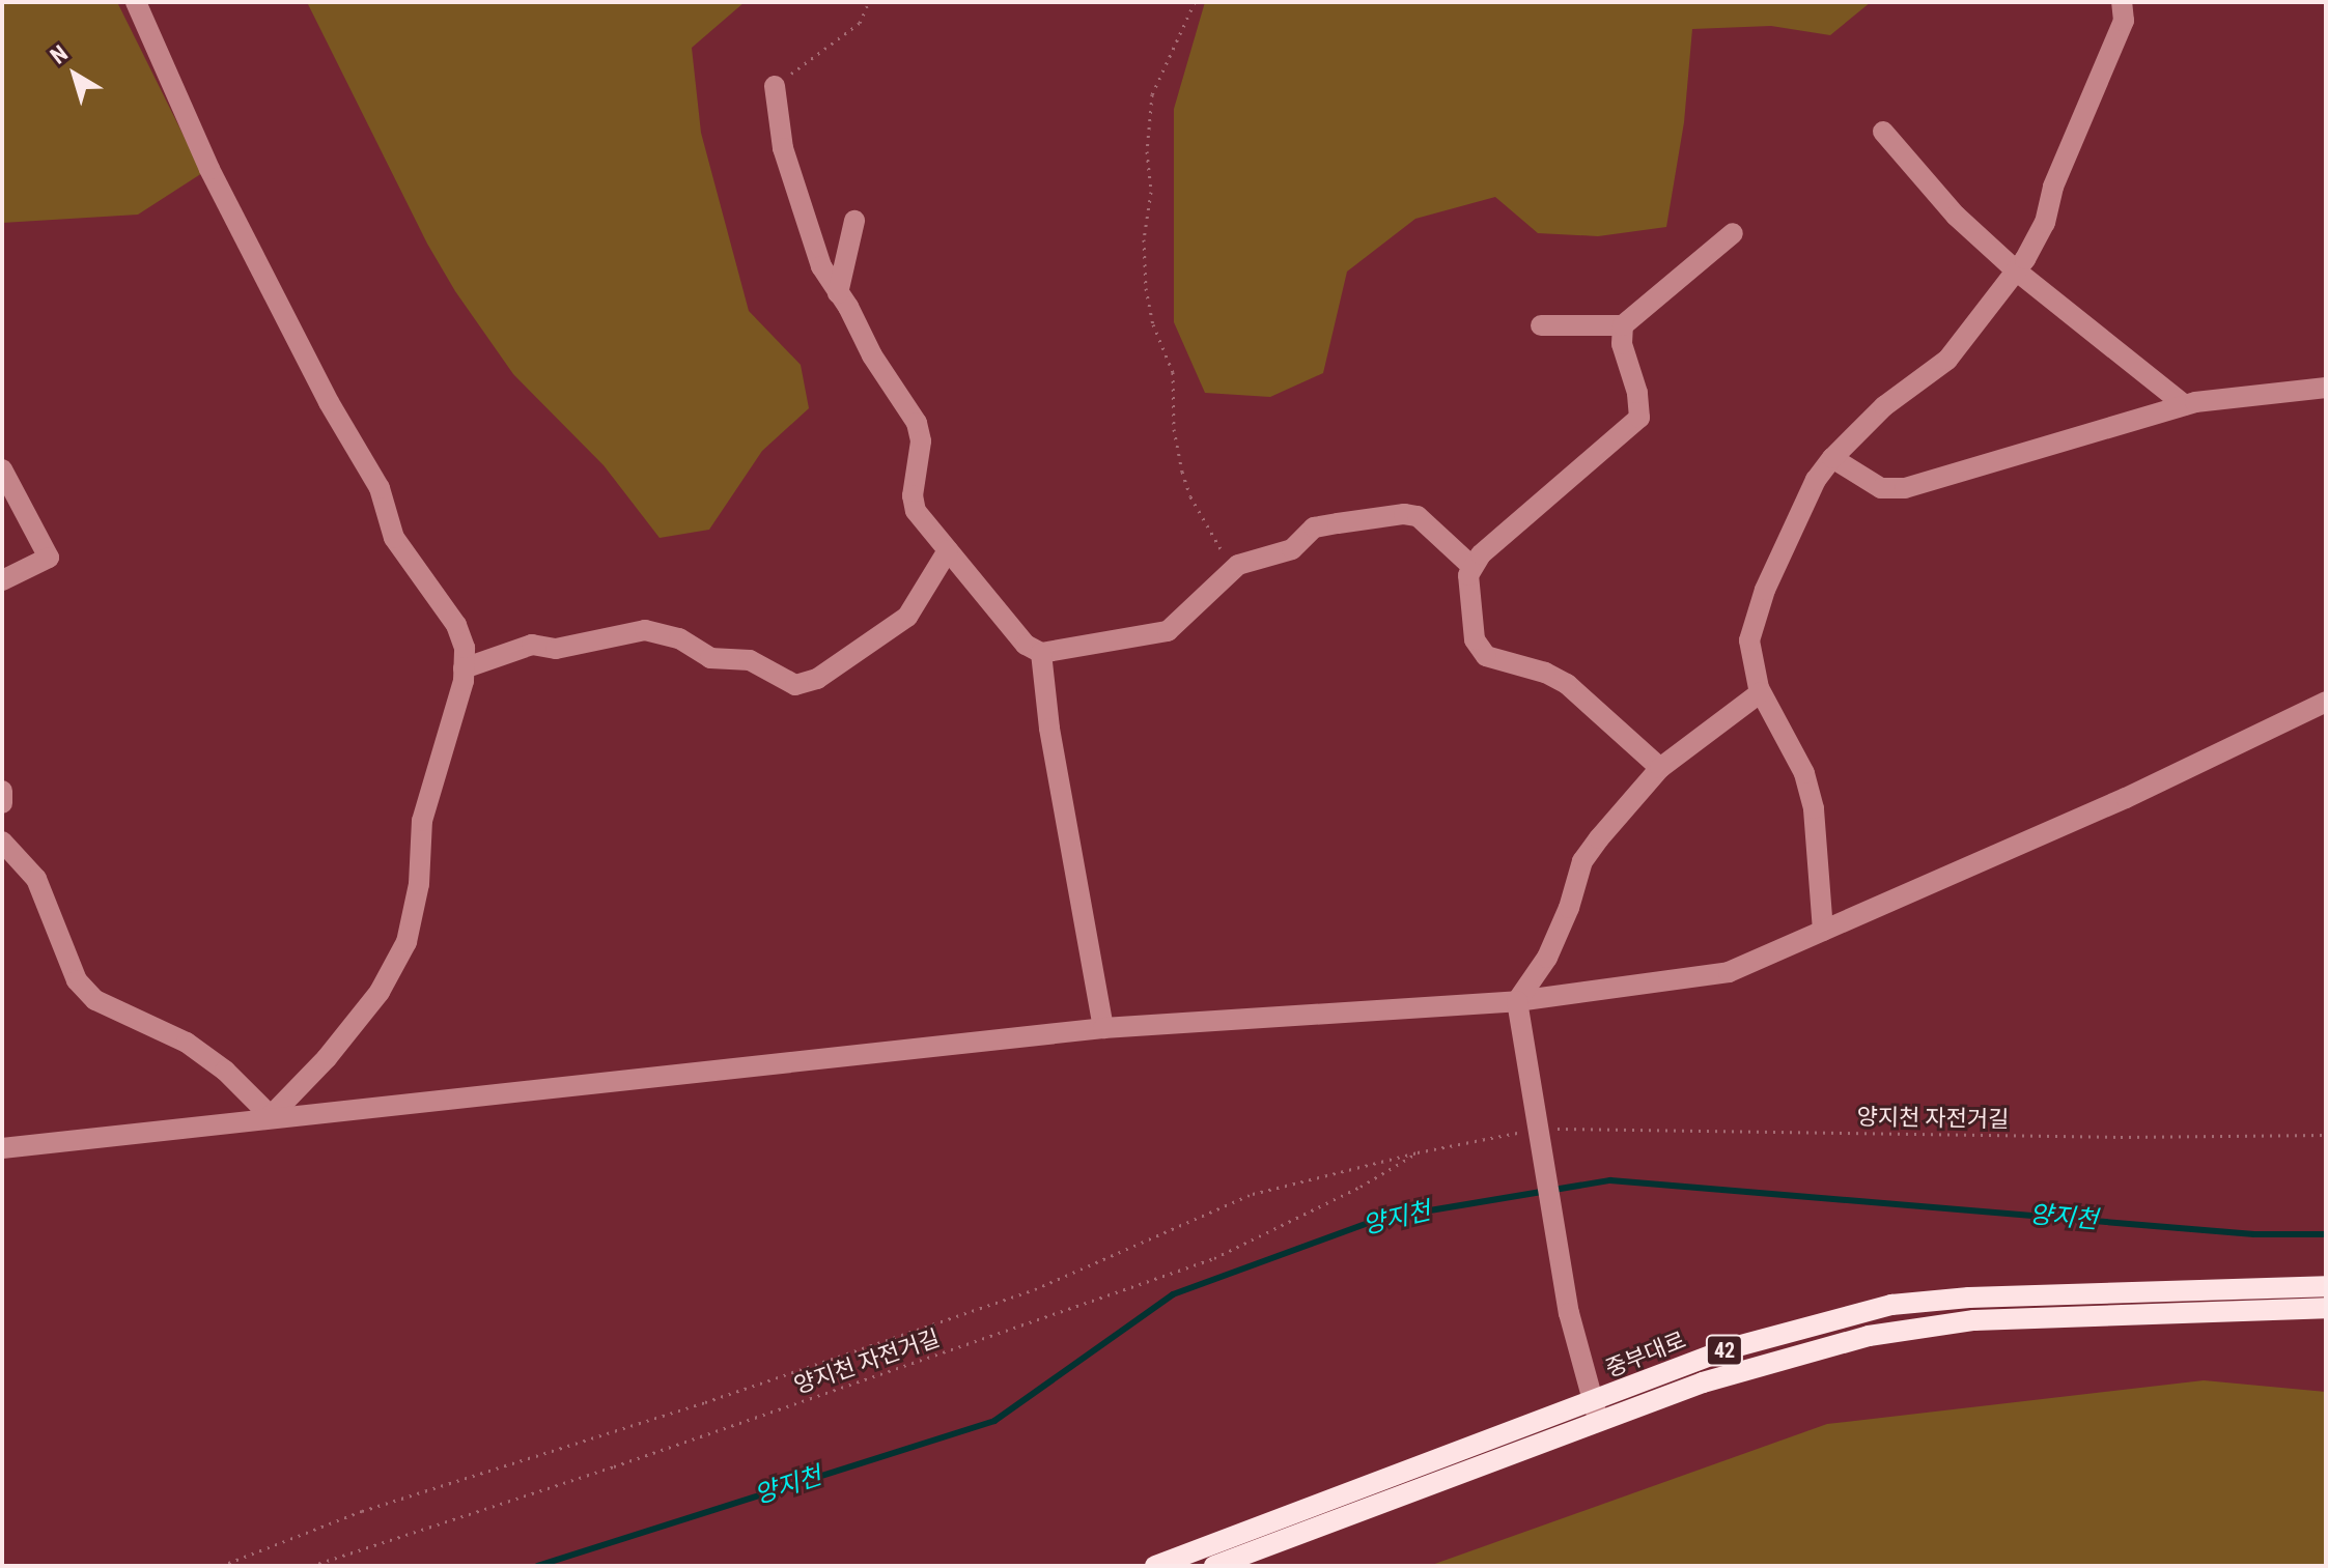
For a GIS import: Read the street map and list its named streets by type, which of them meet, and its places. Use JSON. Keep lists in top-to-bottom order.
{
  "streets": {
    "main road": ["42", "중부대로"],
    "path": ["양지천 자전거길"]
  },
  "water": ["양지천"],
  "north": "top left"
}
